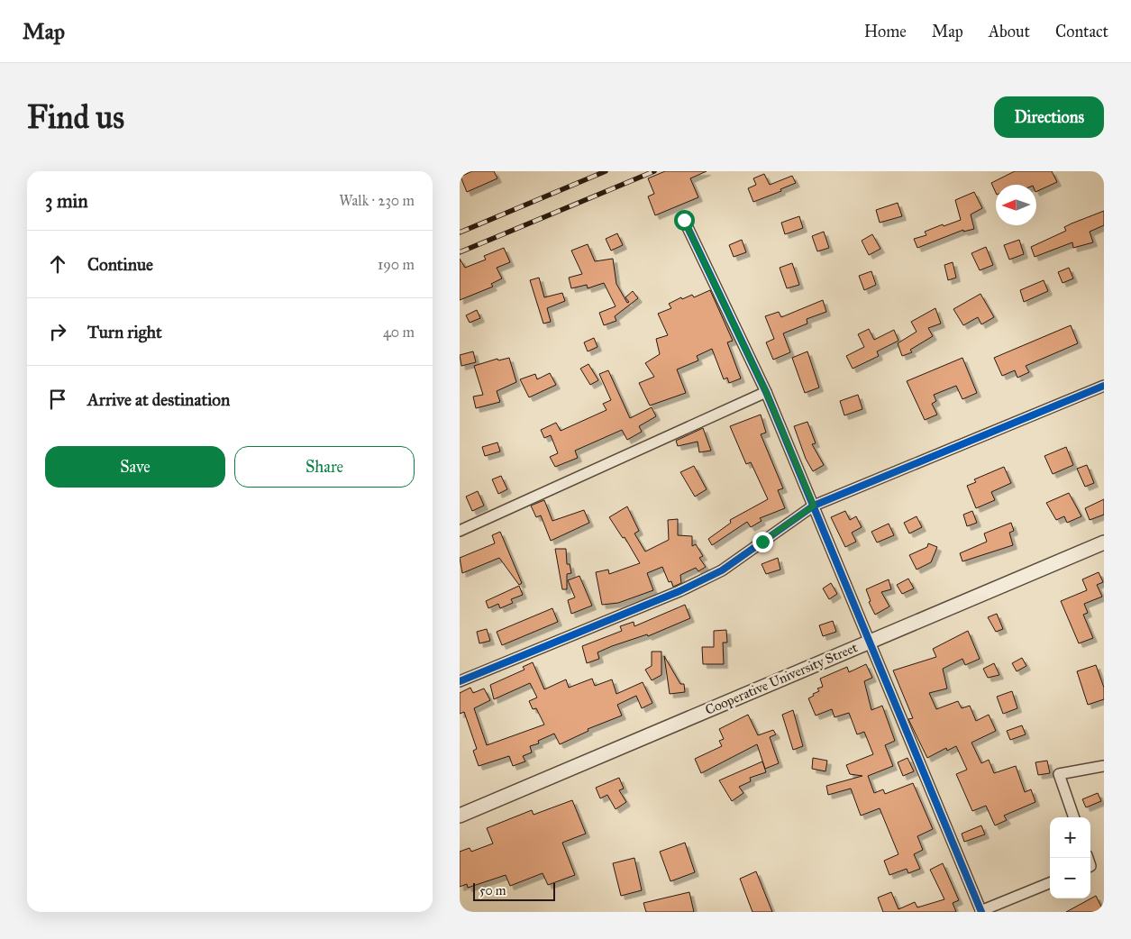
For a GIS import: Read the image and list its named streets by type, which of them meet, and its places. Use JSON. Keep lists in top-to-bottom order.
{
  "streets": {
    "street": ["Cooperative University Street"]
  },
  "scale_bar": "50 m",
  "north": "left",
  "page": {
    "header": "Map",
    "nav": [
      "Home",
      "Map",
      "About",
      "Contact"
    ],
    "buttons": [
      "Directions",
      ["Save", "Share"]
    ],
    "title": "Find us",
    "heading": ["3 min", "Walk · 230 m"],
    "list": [
      ["Continue", "190 m"],
      ["Turn right", "40 m"],
      "Arrive at destination"
    ],
    "map_buttons": ["+", "−"],
    "scale": "50 m"
  }
}
